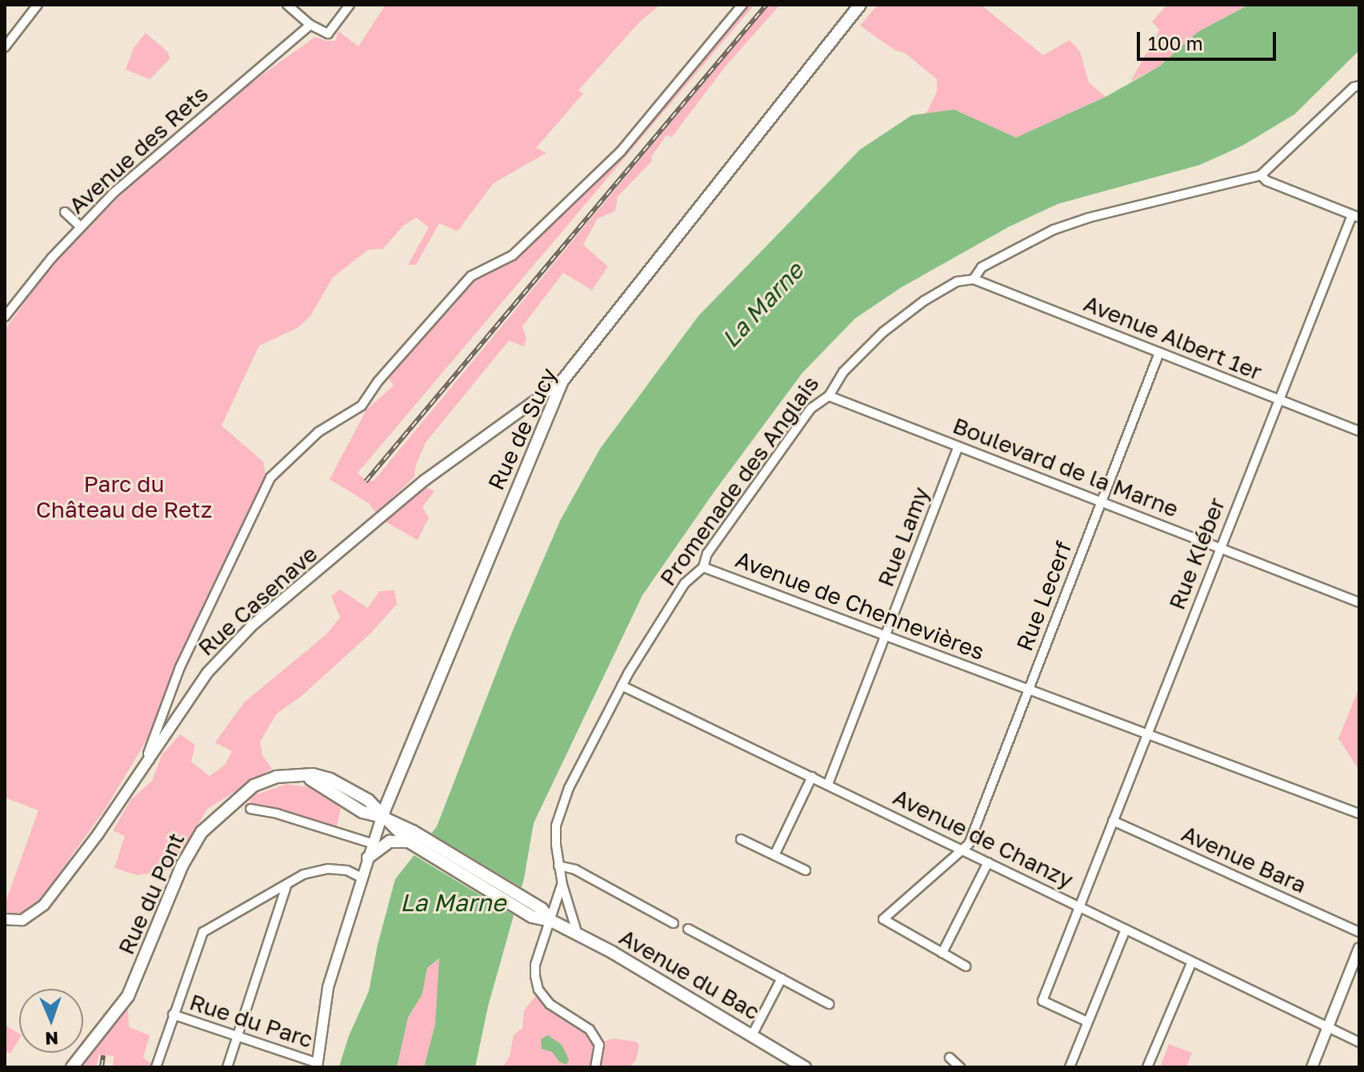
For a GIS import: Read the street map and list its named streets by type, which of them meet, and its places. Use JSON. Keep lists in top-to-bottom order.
{
  "streets": {
    "main road": ["Rue de Sucy", "Rue du Pont", "Avenue du Bac"],
    "street": [
      "Avenue des Rets",
      "Avenue Albert 1er",
      "Boulevard de la Marne",
      "Promenade des Anglais",
      "Rue Lamy",
      "Rue Kléber",
      "Rue Lecerf",
      "Rue Casenave",
      "Avenue de Chennevières",
      "Avenue de Chanzy",
      "Avenue Bara",
      "Rue du Parc"
    ]
  },
  "crossings": [
    ["Avenue Albert 1er", "Promenade des Anglais"],
    ["Avenue Albert 1er", "Rue Kléber"],
    ["Avenue Albert 1er", "Rue Lecerf"],
    ["Rue de Sucy", "Rue Casenave"],
    ["Rue de Sucy", "Rue du Pont"],
    ["Boulevard de la Marne", "Promenade des Anglais"],
    ["Boulevard de la Marne", "Rue Lamy"],
    ["Boulevard de la Marne", "Rue Kléber"],
    ["Boulevard de la Marne", "Rue Lecerf"],
    ["Promenade des Anglais", "Avenue de Chennevières"],
    ["Promenade des Anglais", "Avenue de Chanzy"],
    ["Promenade des Anglais", "Avenue du Bac"],
    ["Rue Lamy", "Avenue de Chennevières"],
    ["Rue Lamy", "Avenue de Chanzy"],
    ["Rue Kléber", "Avenue de Chennevières"],
    ["Rue Kléber", "Avenue de Chanzy"],
    ["Rue Kléber", "Avenue Bara"],
    ["Rue Lecerf", "Avenue de Chennevières"],
    ["Rue Lecerf", "Avenue de Chanzy"],
    ["Rue du Pont", "Avenue du Bac"]
  ],
  "water": ["La Marne"],
  "parks": ["Parc du Château de Retz"],
  "scale_bar": "100 m",
  "north": "bottom"
}
